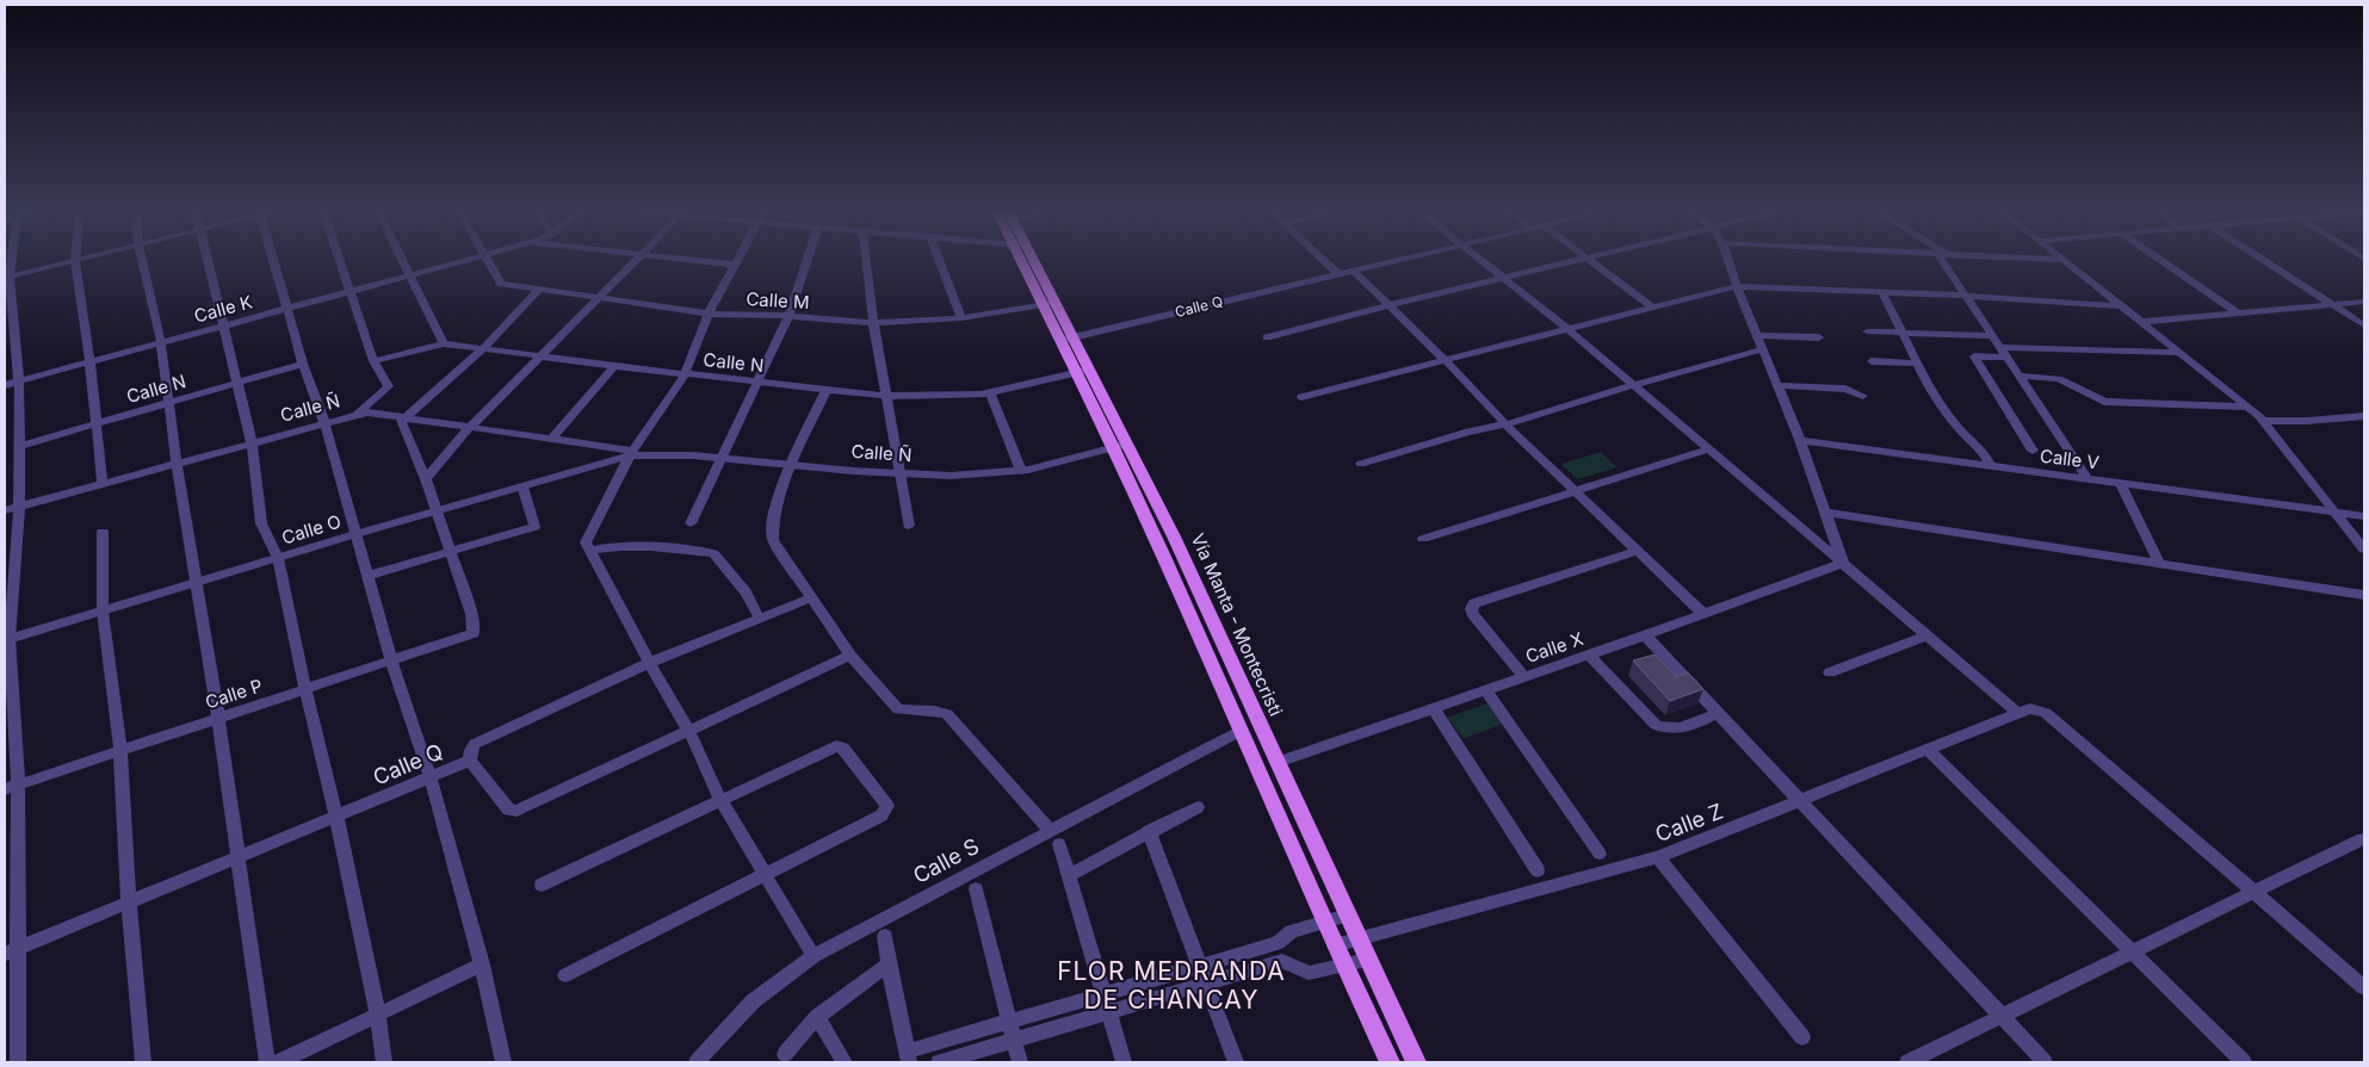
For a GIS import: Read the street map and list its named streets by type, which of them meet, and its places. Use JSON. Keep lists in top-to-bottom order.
{
  "streets": {
    "main road": ["Vía Manta - Montecristi"],
    "street": [
      "Calle M",
      "Calle Q",
      "Calle K",
      "Calle N",
      "Calle Ñ",
      "Calle V",
      "Calle O",
      "Calle X",
      "Calle P",
      "Calle Z",
      "Calle S"
    ]
  },
  "crossings": [
    ["Calle M", "Vía Manta - Montecristi"],
    ["Calle Q", "Vía Manta - Montecristi"],
    ["Calle N", "Vía Manta - Montecristi"],
    ["Calle Ñ", "Calle O"],
    ["Calle Ñ", "Vía Manta - Montecristi"],
    ["Vía Manta - Montecristi", "Calle X"],
    ["Vía Manta - Montecristi", "Calle Z"],
    ["Vía Manta - Montecristi", "Calle S"]
  ],
  "districts": ["FLOR MEDRANDA DE CHANCAY"]
}
